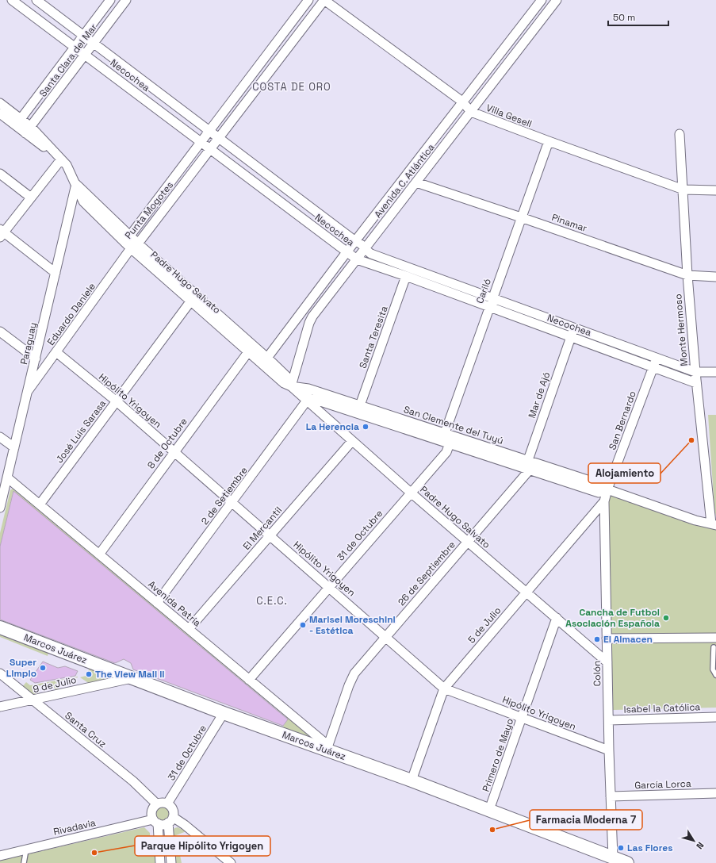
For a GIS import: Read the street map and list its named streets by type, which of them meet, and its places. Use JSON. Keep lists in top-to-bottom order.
{
  "streets": {
    "main road": ["Marcos Juárez"],
    "street": [
      "Santa Clara del Mar",
      "Necochea",
      "Villa Gesell",
      "Avenida C. Atlántica",
      "Punta Mogotes",
      "Pinamar",
      "Padre Hugo Salvato",
      "Cariló",
      "Eduardo Daniele",
      "Monte Hermoso",
      "Santa Teresita",
      "Paraguay",
      "Mar de Ajó",
      "Hipólito Yrigoyen",
      "San Bernardo",
      "San Clemente del Tuyú",
      "José Luis Sarasa",
      "8 de Octubre",
      "2 de Setiembre",
      "El Mercantil",
      "31 de Octubre",
      "26 de Septiembre",
      "Avenida Patria",
      "5 de Julio",
      "Colón",
      "9 de Julio",
      "Isabel la Católica",
      "Santa Cruz",
      "Primero de Mayo",
      "García Lorca",
      "Rivadavia"
    ]
  },
  "crossings": [
    ["Santa Clara del Mar", "Necochea"],
    ["Santa Clara del Mar", "Padre Hugo Salvato"],
    ["Necochea", "Avenida C. Atlántica"],
    ["Necochea", "Punta Mogotes"],
    ["Necochea", "Cariló"],
    ["Necochea", "Monte Hermoso"],
    ["Necochea", "Santa Teresita"],
    ["Necochea", "Mar de Ajó"],
    ["Necochea", "San Bernardo"],
    ["Villa Gesell", "Avenida C. Atlántica"],
    ["Villa Gesell", "Punta Mogotes"],
    ["Villa Gesell", "Cariló"],
    ["Villa Gesell", "Monte Hermoso"],
    ["Avenida C. Atlántica", "Pinamar"],
    ["Avenida C. Atlántica", "Padre Hugo Salvato"],
    ["Avenida C. Atlántica", "San Clemente del Tuyú"],
    ["Punta Mogotes", "Padre Hugo Salvato"],
    ["Punta Mogotes", "Eduardo Daniele"],
    ["Pinamar", "Cariló"],
    ["Pinamar", "Monte Hermoso"],
    ["Padre Hugo Salvato", "Eduardo Daniele"],
    ["Padre Hugo Salvato", "Paraguay"],
    ["Padre Hugo Salvato", "San Clemente del Tuyú"],
    ["Padre Hugo Salvato", "José Luis Sarasa"],
    ["Padre Hugo Salvato", "8 de Octubre"],
    ["Padre Hugo Salvato", "2 de Setiembre"],
    ["Padre Hugo Salvato", "El Mercantil"],
    ["Padre Hugo Salvato", "31 de Octubre"],
    ["Padre Hugo Salvato", "26 de Septiembre"],
    ["Padre Hugo Salvato", "5 de Julio"],
    ["Padre Hugo Salvato", "Colón"],
    ["Padre Hugo Salvato", "Primero de Mayo"],
    ["Cariló", "San Clemente del Tuyú"],
    ["Eduardo Daniele", "Paraguay"],
    ["Eduardo Daniele", "Hipólito Yrigoyen"],
    ["Monte Hermoso", "San Clemente del Tuyú"],
    ["Santa Teresita", "San Clemente del Tuyú"],
    ["Paraguay", "Avenida Patria"],
    ["Mar de Ajó", "San Clemente del Tuyú"],
    ["Hipólito Yrigoyen", "José Luis Sarasa"],
    ["Hipólito Yrigoyen", "8 de Octubre"],
    ["Hipólito Yrigoyen", "2 de Setiembre"],
    ["Hipólito Yrigoyen", "El Mercantil"],
    ["Hipólito Yrigoyen", "31 de Octubre"],
    ["Hipólito Yrigoyen", "26 de Septiembre"],
    ["Hipólito Yrigoyen", "5 de Julio"],
    ["Hipólito Yrigoyen", "Colón"],
    ["Hipólito Yrigoyen", "Primero de Mayo"],
    ["San Bernardo", "San Clemente del Tuyú"],
    ["San Bernardo", "Colón"],
    ["San Clemente del Tuyú", "2 de Setiembre"],
    ["San Clemente del Tuyú", "31 de Octubre"],
    ["San Clemente del Tuyú", "26 de Septiembre"],
    ["San Clemente del Tuyú", "Colón"],
    ["José Luis Sarasa", "Avenida Patria"],
    ["8 de Octubre", "Avenida Patria"],
    ["2 de Setiembre", "Avenida Patria"],
    ["El Mercantil", "Avenida Patria"],
    ["31 de Octubre", "Avenida Patria"],
    ["31 de Octubre", "Marcos Juárez"],
    ["31 de Octubre", "Santa Cruz"],
    ["31 de Octubre", "Rivadavia"],
    ["26 de Septiembre", "Avenida Patria"],
    ["26 de Septiembre", "Marcos Juárez"],
    ["Avenida Patria", "Marcos Juárez"],
    ["5 de Julio", "Marcos Juárez"],
    ["5 de Julio", "Colón"],
    ["Marcos Juárez", "Colón"],
    ["Marcos Juárez", "9 de Julio"],
    ["Marcos Juárez", "Primero de Mayo"],
    ["Colón", "Isabel la Católica"],
    ["Colón", "García Lorca"],
    ["9 de Julio", "Santa Cruz"],
    ["Santa Cruz", "Rivadavia"]
  ],
  "districts": ["COSTA DE ORO", "C.E.C."],
  "places": [
    "La Herencia",
    "Alojamiento",
    "Cancha de Futbol Asociación Española",
    "Marisel Moreschini - Estética",
    "El Almacen",
    "Super Limpio",
    "The View Mall II",
    "Farmacia Moderna 7",
    "Las Flores",
    "Parque Hipólito Yrigoyen"
  ],
  "scale_bar": "50 m",
  "north": "bottom right"
}
